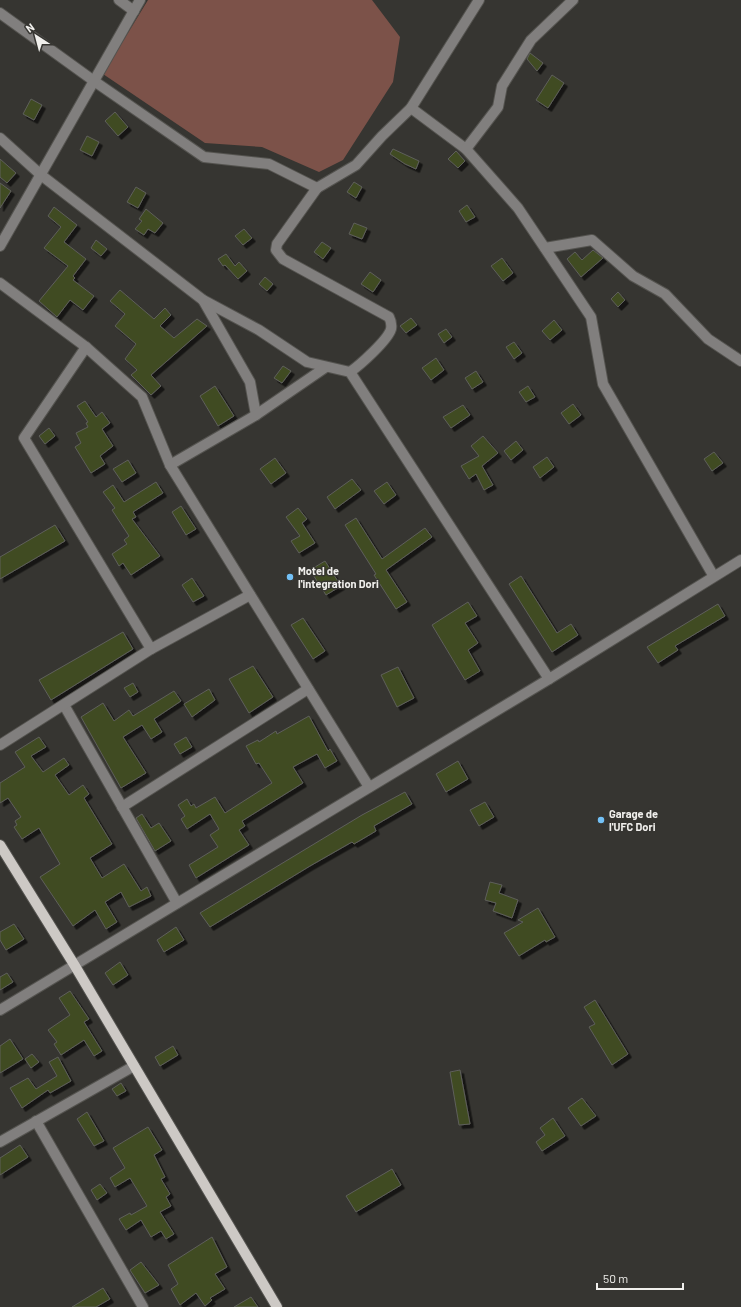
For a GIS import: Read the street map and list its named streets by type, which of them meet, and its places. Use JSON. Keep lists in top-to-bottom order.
{
  "places": ["Motel de l'integration Dori", "Garage de l'UFC Dori"],
  "scale_bar": "50 m",
  "north": "top left"
}
